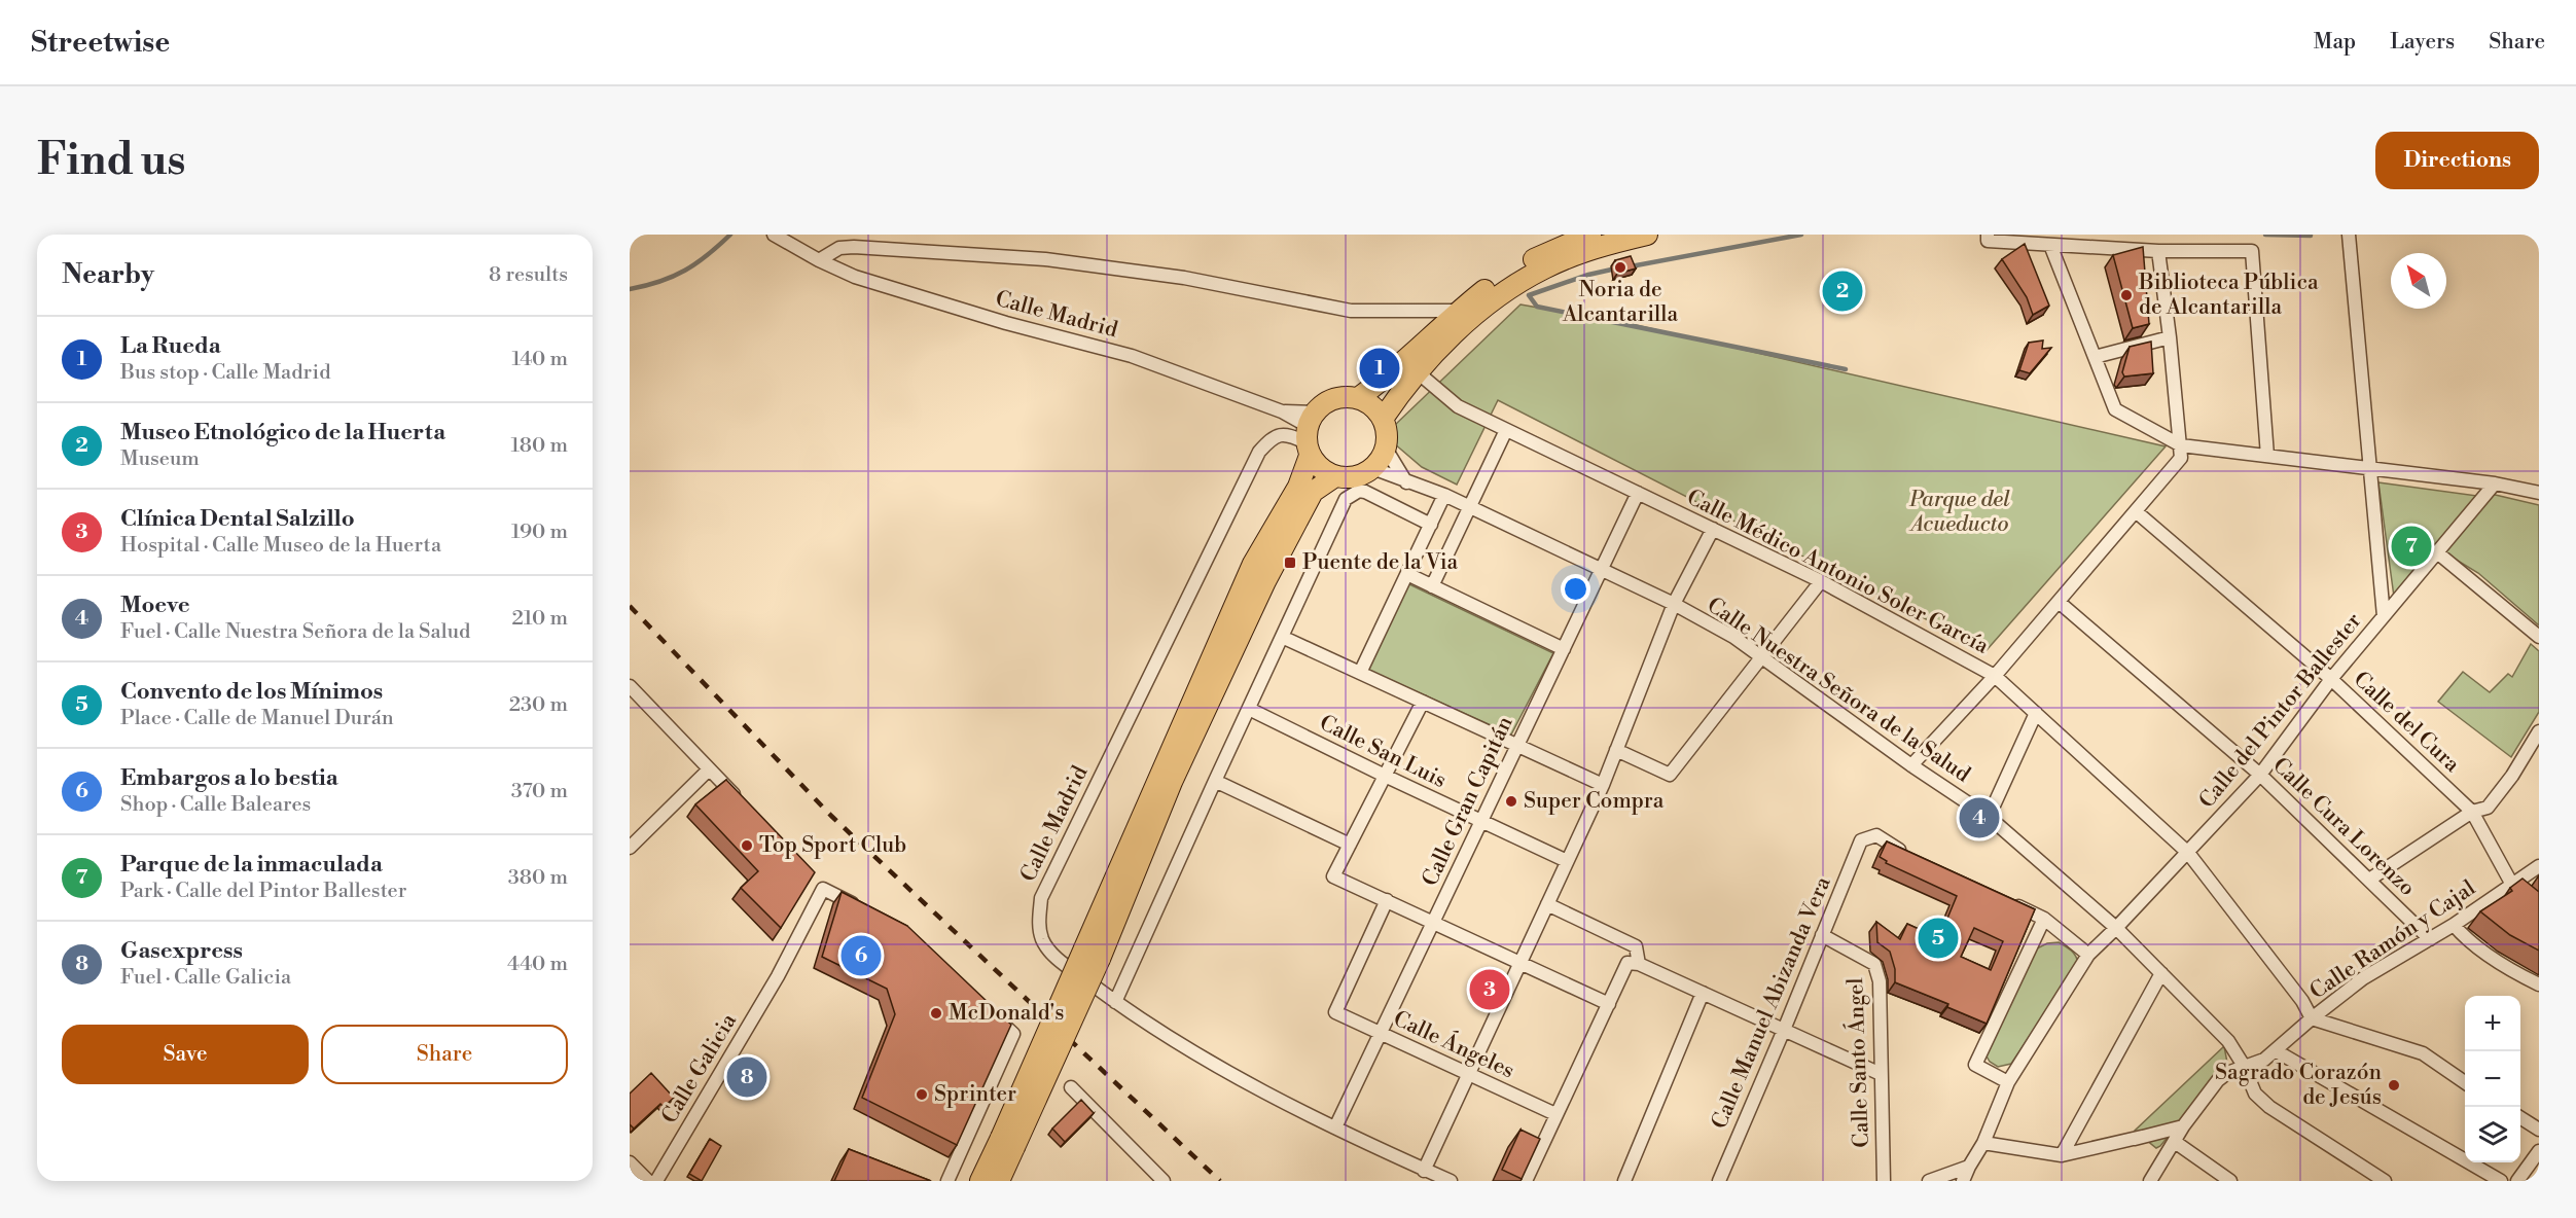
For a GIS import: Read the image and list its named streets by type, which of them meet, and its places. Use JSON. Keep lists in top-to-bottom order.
{
  "streets": {
    "street": [
      "Calle Madrid",
      "Calle Médico Antonio Soler García",
      "Calle Nuestra Señora de la Salud",
      "Calle del Pintor Ballester",
      "Calle del Cura",
      "Calle San Luis",
      "Calle Gran Capitán",
      "Calle Cura Lorenzo",
      "Calle Ramón y Cajal",
      "Calle Manuel Abizanda Vera",
      "Calle Ángeles",
      "Calle Santo Ángel",
      "Calle Galicia"
    ]
  },
  "crossings": [
    ["Calle Madrid", "Calle Nuestra Señora de la Salud"],
    ["Calle Madrid", "Calle Gran Capitán"],
    ["Calle Médico Antonio Soler García", "Calle del Pintor Ballester"],
    ["Calle Médico Antonio Soler García", "Calle Gran Capitán"],
    ["Calle Médico Antonio Soler García", "Calle Ramón y Cajal"],
    ["Calle Nuestra Señora de la Salud", "Calle del Pintor Ballester"],
    ["Calle Nuestra Señora de la Salud", "Calle Gran Capitán"],
    ["Calle Nuestra Señora de la Salud", "Calle Ramón y Cajal"],
    ["Calle del Pintor Ballester", "Calle del Cura"],
    ["Calle del Pintor Ballester", "Calle Cura Lorenzo"],
    ["Calle del Cura", "Calle Ramón y Cajal"],
    ["Calle San Luis", "Calle Gran Capitán"],
    ["Calle Gran Capitán", "Calle Ángeles"],
    ["Calle Cura Lorenzo", "Calle Ramón y Cajal"],
    ["Calle Manuel Abizanda Vera", "Calle Santo Ángel"]
  ],
  "parks": ["Parque del Acueducto"],
  "places": {
    "other": [
      "Noria de Alcantarilla",
      "Biblioteca Pública de Alcantarilla",
      "Super Compra",
      "Top Sport Club",
      "McDonald's",
      "Sagrado Corazón de Jesús",
      "Sprinter"
    ],
    "transit": ["Puente de la Via"]
  },
  "north": "top left",
  "page": {
    "header": "Streetwise",
    "nav": ["Map", "Layers", "Share"],
    "buttons": [
      "Directions",
      ["Save", "Share"]
    ],
    "title": "Find us",
    "heading": ["Nearby", "8 results"],
    "pins": [
      "2",
      "1",
      "7",
      "4",
      "5",
      "6",
      "3",
      "8"
    ],
    "list": [
      {
        "mark": "1",
        "name": "La Rueda",
        "note": "Bus stop · Calle Madrid",
        "value": "140 m"
      },
      {
        "mark": "2",
        "name": "Museo Etnológico de la Huerta",
        "note": "Museum",
        "value": "180 m"
      },
      {
        "mark": "3",
        "name": "Clínica Dental Salzillo",
        "note": "Hospital · Calle Museo de la Huerta",
        "value": "190 m"
      },
      {
        "mark": "4",
        "name": "Moeve",
        "note": "Fuel · Calle Nuestra Señora de la Salud",
        "value": "210 m"
      },
      {
        "mark": "5",
        "name": "Convento de los Mínimos",
        "note": "Place · Calle de Manuel Durán",
        "value": "230 m"
      },
      {
        "mark": "6",
        "name": "Embargos a lo bestia",
        "note": "Shop · Calle Baleares",
        "value": "370 m"
      },
      {
        "mark": "7",
        "name": "Parque de la inmaculada",
        "note": "Park · Calle del Pintor Ballester",
        "value": "380 m"
      },
      {
        "mark": "8",
        "name": "Gasexpress",
        "note": "Fuel · Calle Galicia",
        "value": "440 m"
      }
    ],
    "map_buttons": ["+", "−"]
  }
}
